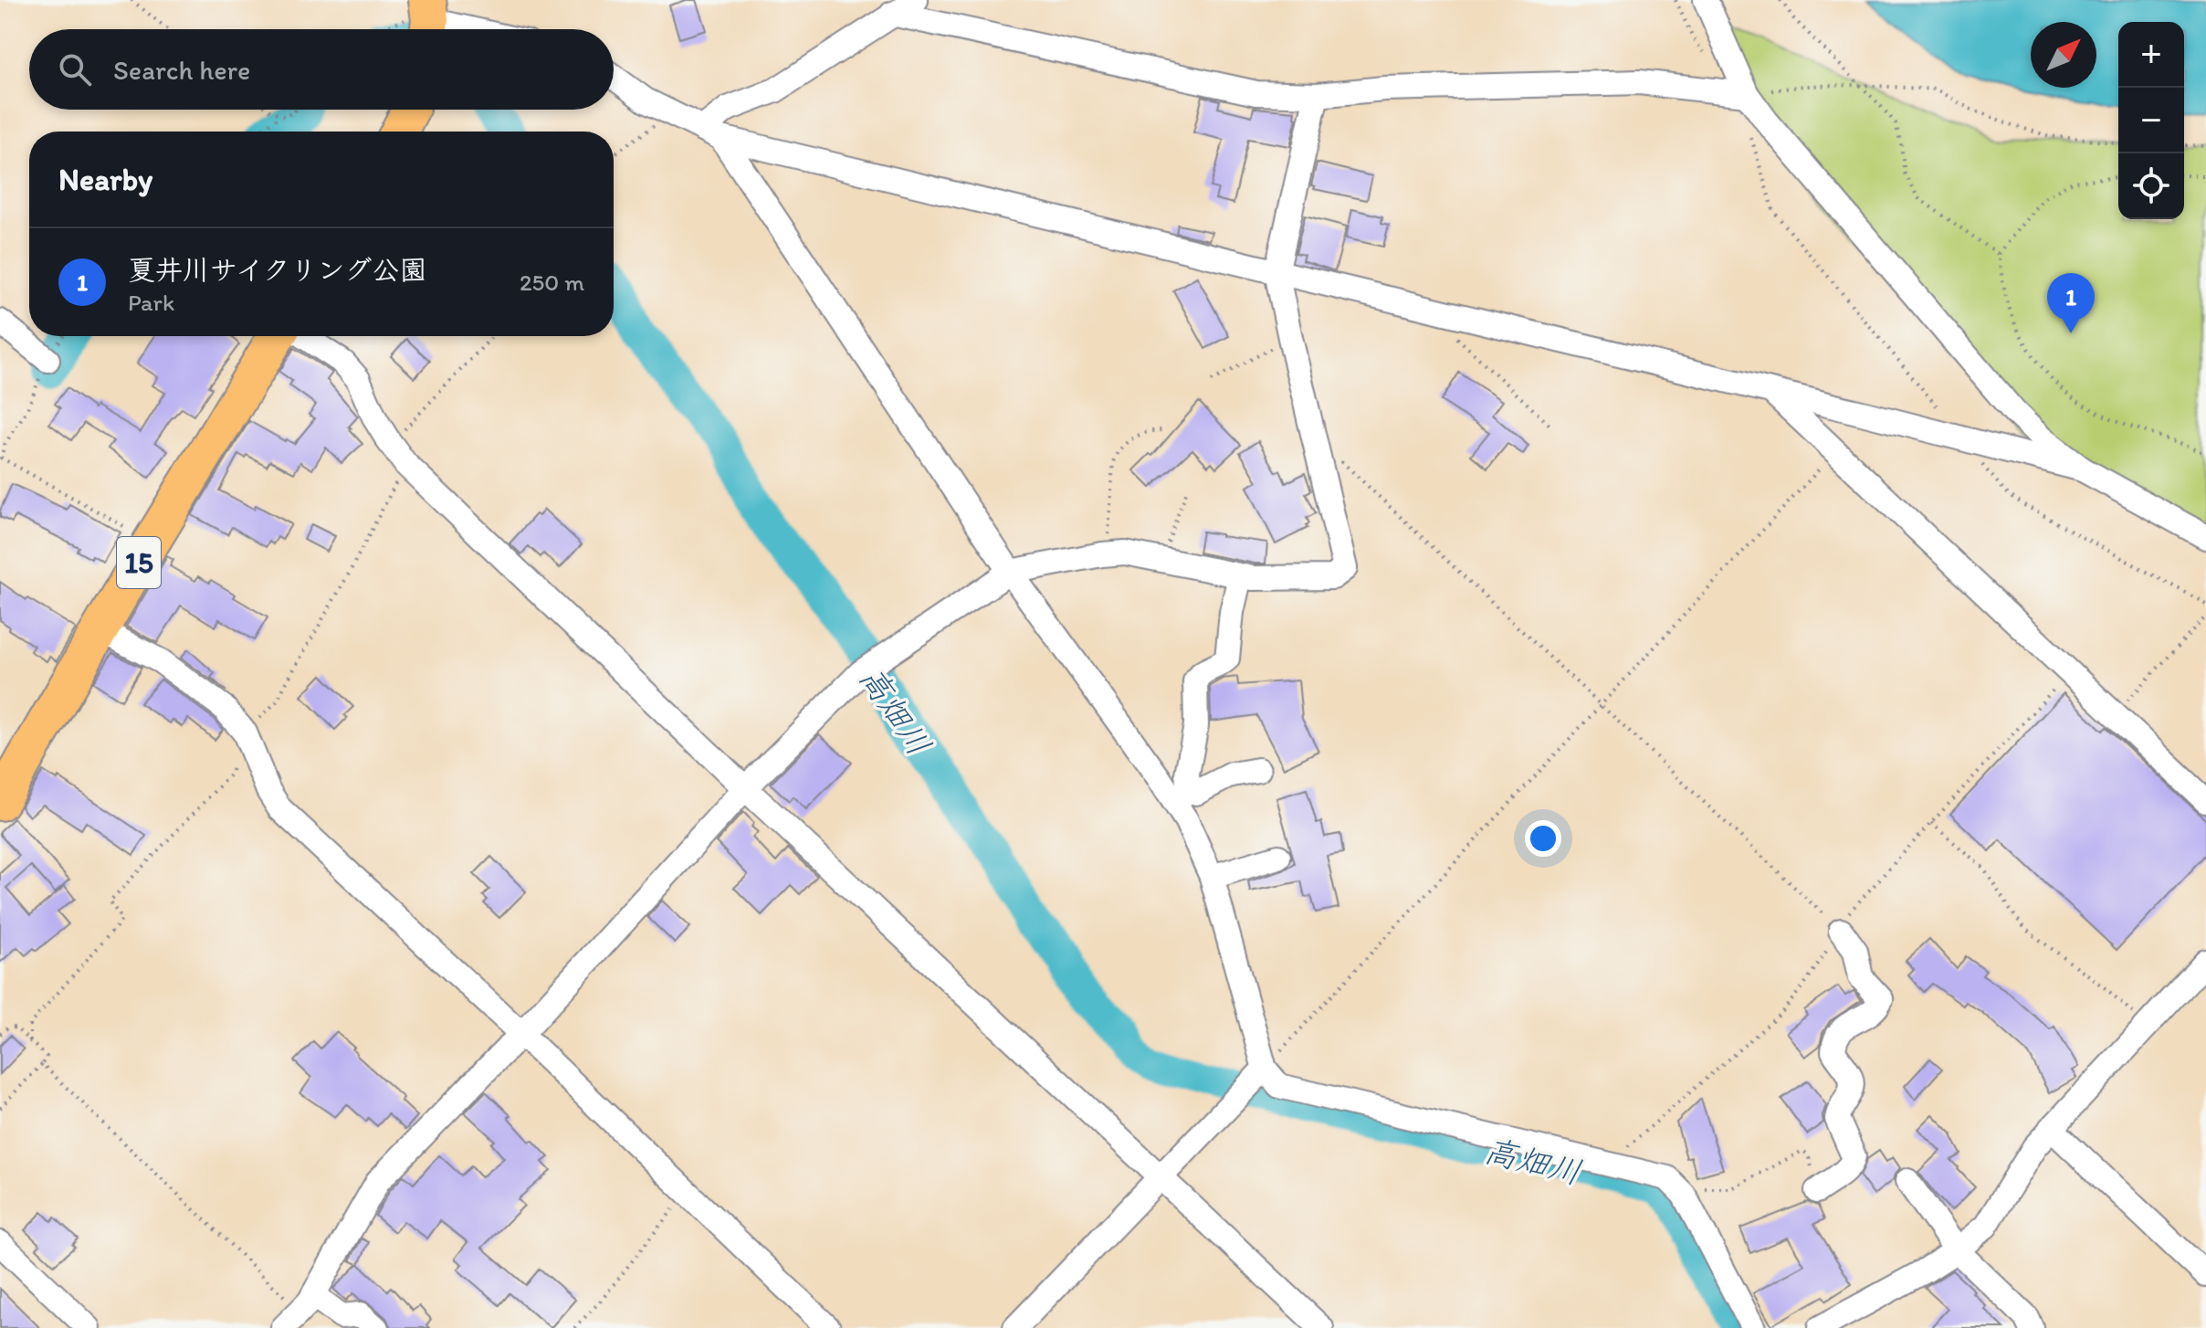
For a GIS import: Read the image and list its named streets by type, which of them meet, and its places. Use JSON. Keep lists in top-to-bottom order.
{
  "streets": {
    "main road": ["15"]
  },
  "water": ["高畑川"],
  "north": "top right",
  "page": {
    "map_buttons": ["+", "−"],
    "search": "Search here",
    "heading": "Nearby",
    "list": [
      {
        "mark": "1",
        "name": "夏井川サイクリング公園",
        "note": "Park",
        "value": "250 m"
      }
    ],
    "pins": "1"
  }
}
